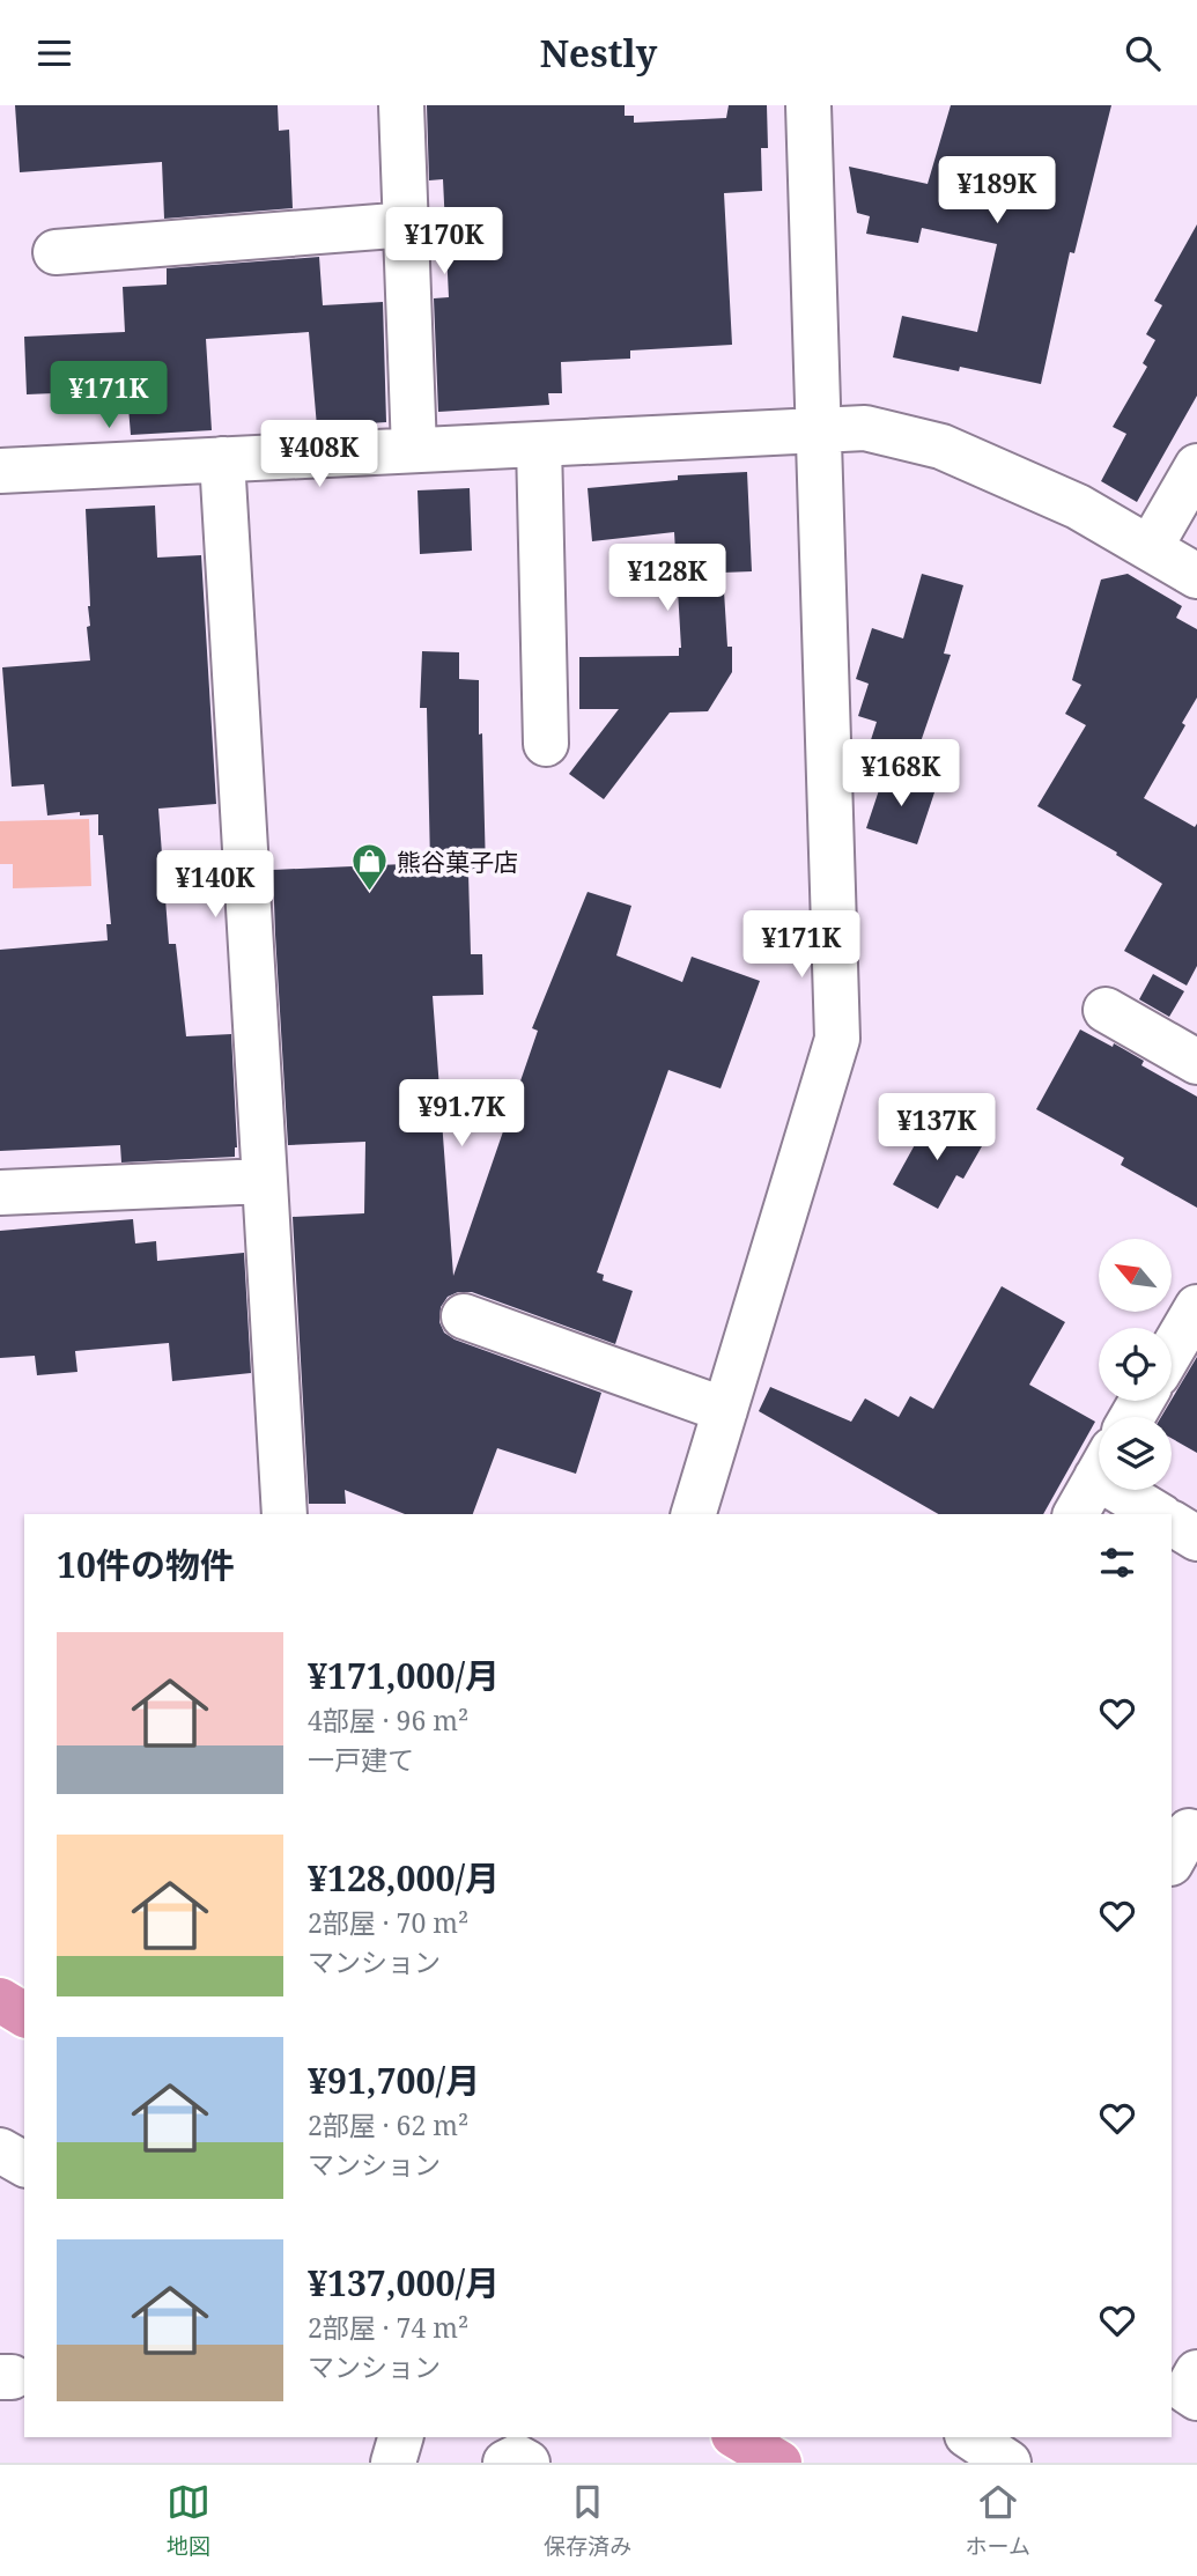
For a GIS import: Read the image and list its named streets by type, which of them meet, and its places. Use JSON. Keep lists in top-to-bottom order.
{
  "places": {
    "shop": ["熊谷菓子店"]
  },
  "north": "top left",
  "page": {
    "header": "Nestly",
    "price": [
      "¥189K",
      "¥170K",
      "¥171K",
      "¥408K",
      "¥128K",
      "¥168K",
      "¥140K",
      "¥171K",
      "¥91.7K",
      "¥137K"
    ],
    "heading": "10件の物件",
    "list": [
      {
        "name": "¥171,000/月",
        "note": "4部屋 · 96 m² · 一戸建て"
      },
      {
        "name": "¥128,000/月",
        "note": "2部屋 · 70 m² · マンション"
      },
      {
        "name": "¥91,700/月",
        "note": "2部屋 · 62 m² · マンション"
      },
      {
        "name": "¥137,000/月",
        "note": "2部屋 · 74 m² · マンション"
      }
    ],
    "tabs": ["地図", "保存済み", "ホーム"]
  }
}
